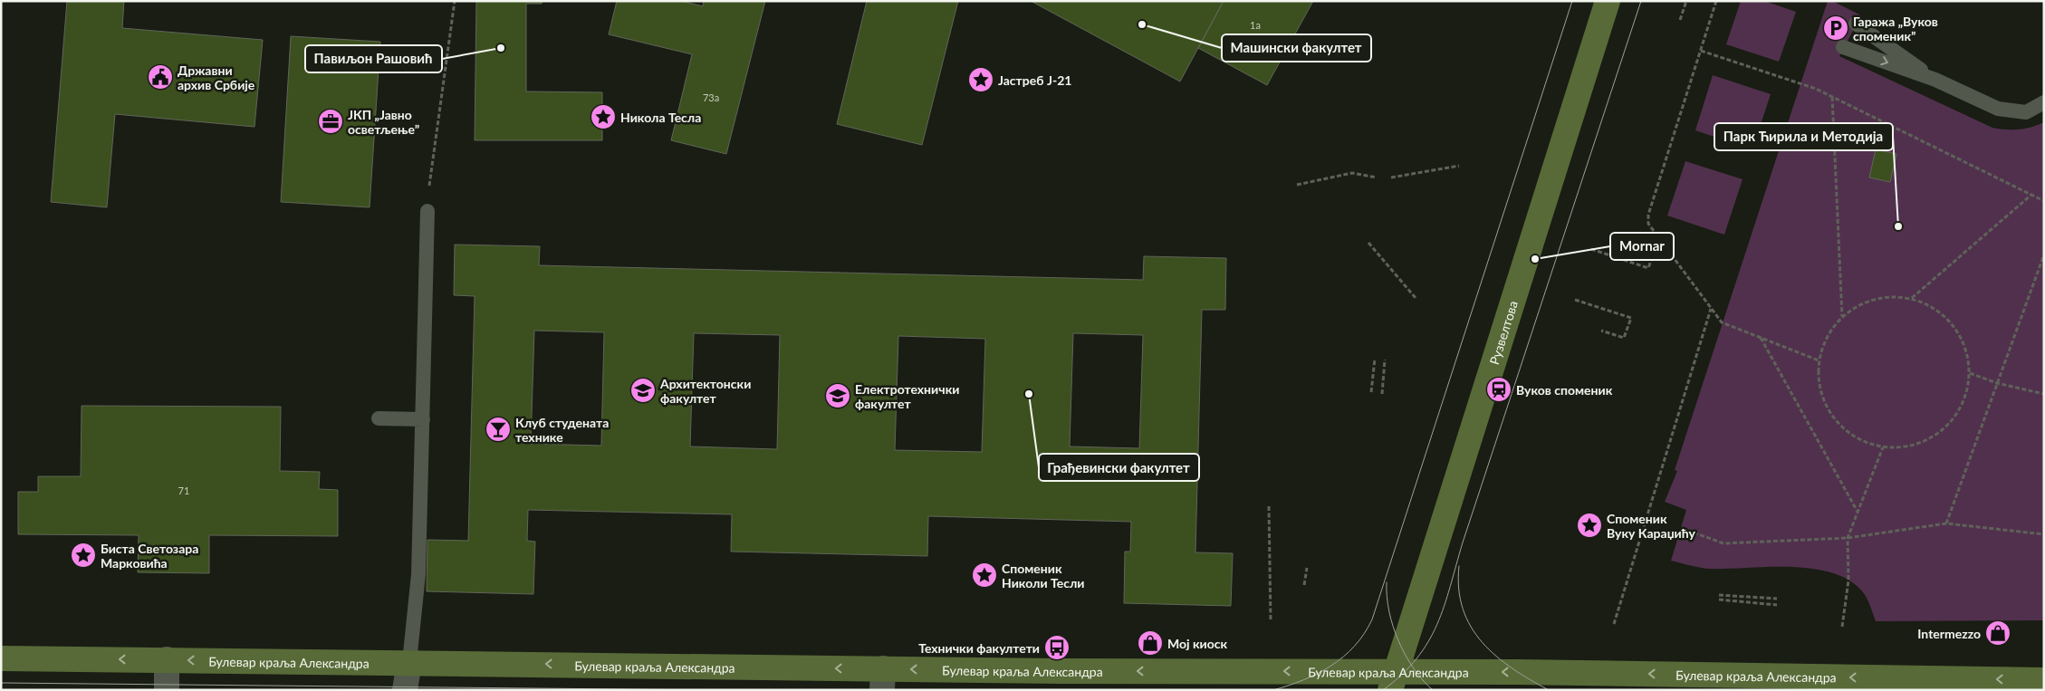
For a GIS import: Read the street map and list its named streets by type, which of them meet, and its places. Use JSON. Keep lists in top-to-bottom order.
{
  "streets": {
    "main road": ["Рузвелтова", "Булевар краља Александра"]
  },
  "crossings": [
    ["Рузвелтова", "Булевар краља Александра"]
  ],
  "one_way": ["Булевар краља Александра"],
  "places": {
    "other": [
      "Машински факултет",
      "Павиљон Рашовић",
      "Парк Ћирила и Методија",
      "Mornar",
      "Грађевински факултет"
    ],
    "parking": ["Гаража „Вуков споменик”"],
    "public building": ["Државни архив Србије"],
    "place": [
      "Јастреб Ј-21",
      "Никола Тесла",
      "Споменик Вуку Караџићу",
      "Биста Светозара Марковића",
      "Споменик Николи Тесли"
    ],
    "office": ["ЈКП „Јавно осветљење”"],
    "station": ["Вуков споменик"],
    "school or university": ["Архитектонски факултет", "Електротехнички факултет"],
    "bar": ["Клуб студената технике"],
    "shop": ["Intermezzo", "Мој киоск"],
    "bus stop": ["Технички факултети"]
  },
  "house_numbers": ["1a", "73a", "71"]
}
